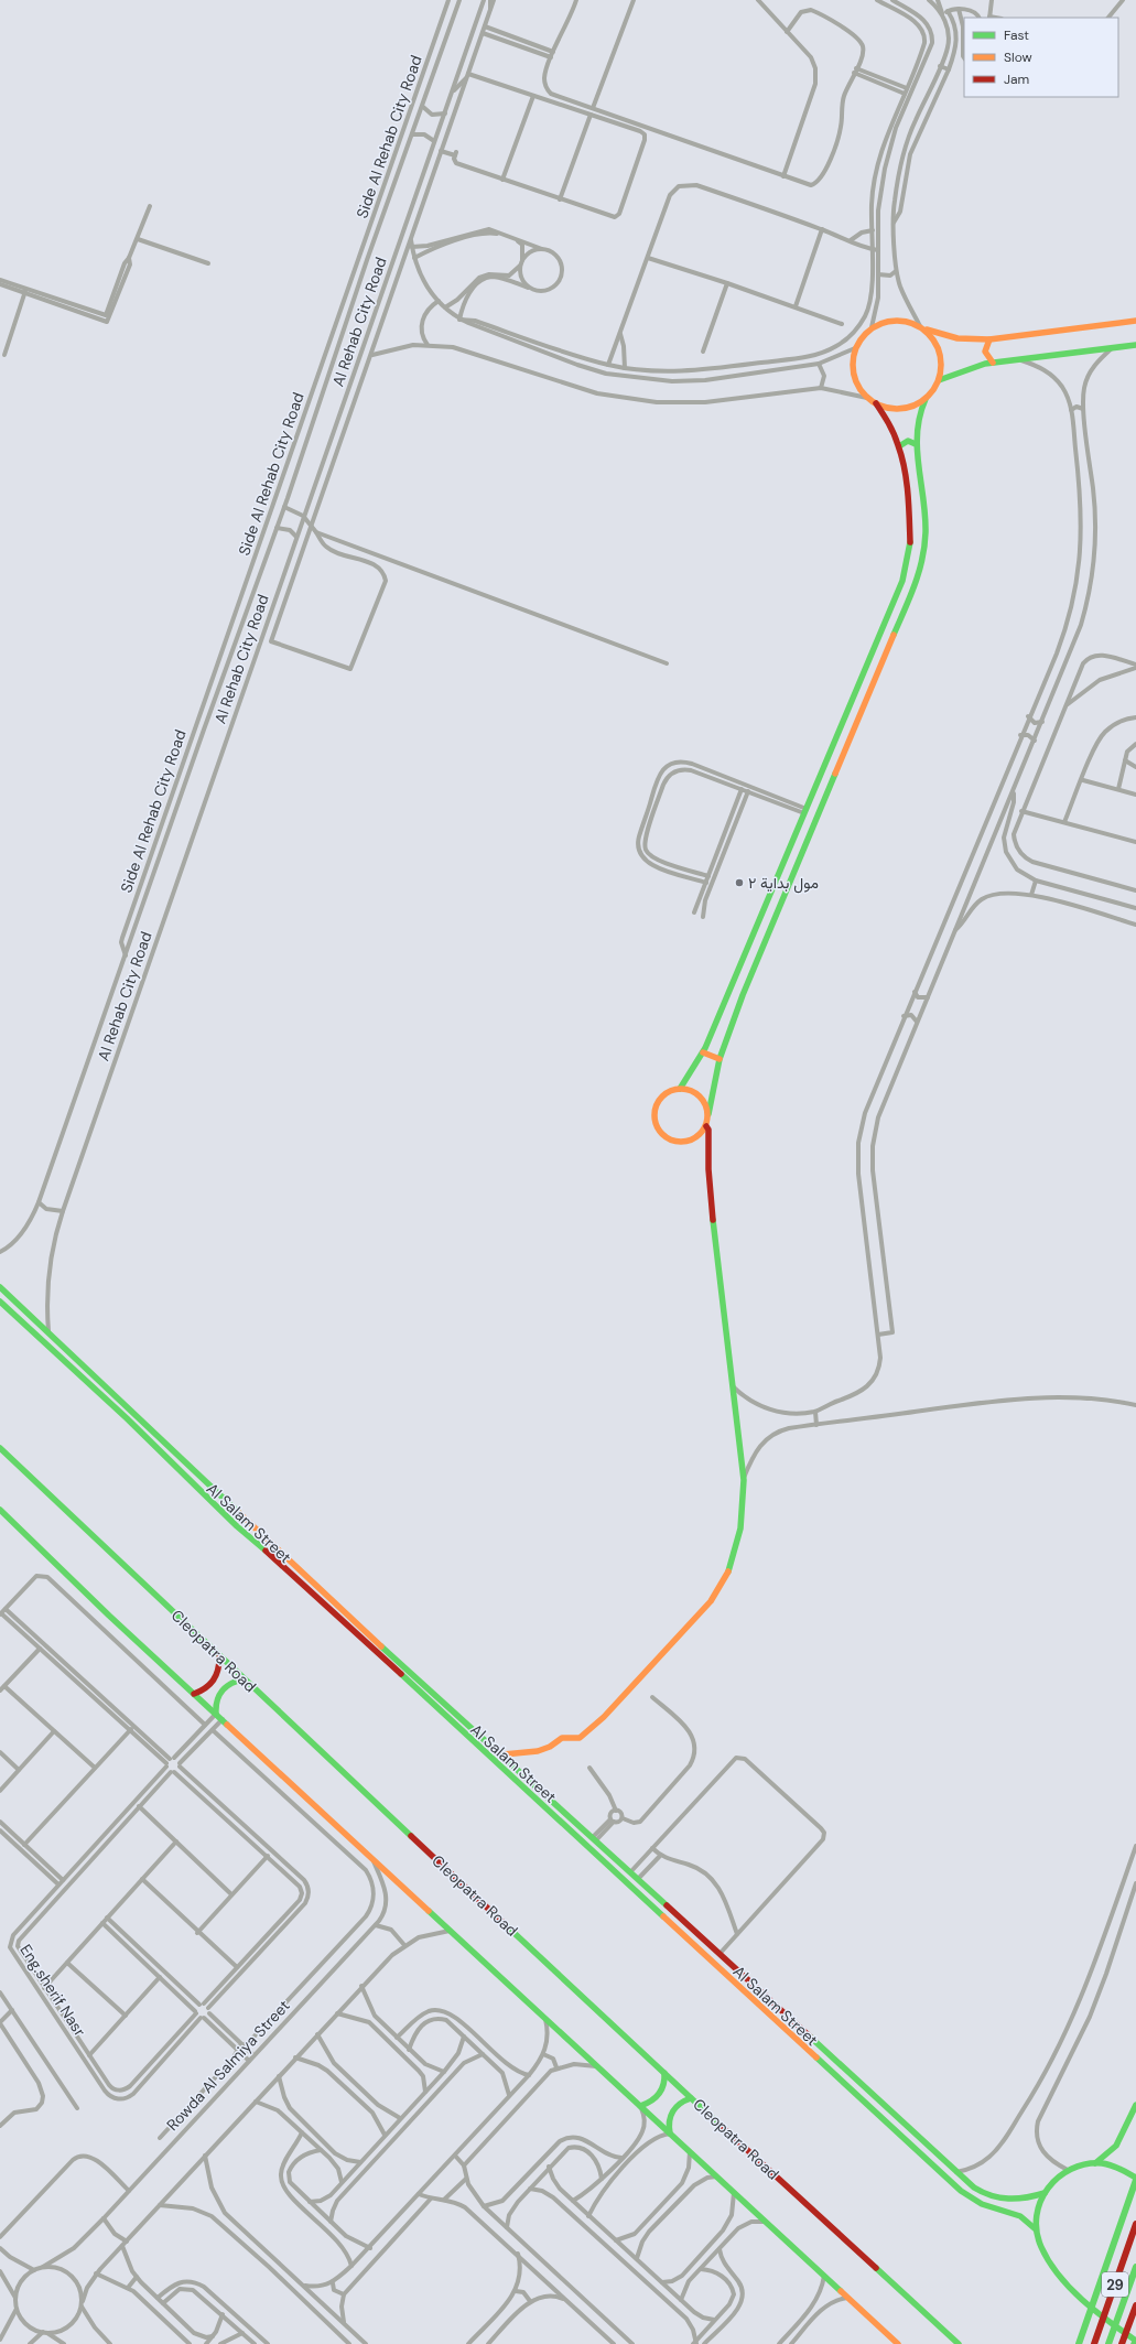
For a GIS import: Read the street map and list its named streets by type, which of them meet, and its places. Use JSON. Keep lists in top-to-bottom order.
{
  "streets": {
    "main road": ["Al Salam Street", "Cleopatra Road", "29"],
    "street": [
      "Side Al Rehab City Road",
      "Al Rehab City Road",
      "Eng.sherif Nasr",
      "Rowda Al Salmiya Street"
    ]
  },
  "crossings": [
    ["Side Al Rehab City Road", "Al Rehab City Road"],
    ["Al Rehab City Road", "Al Salam Street"]
  ],
  "places": ["مول بداية ۲"],
  "legend": ["Fast", "Slow", "Jam"]
}
